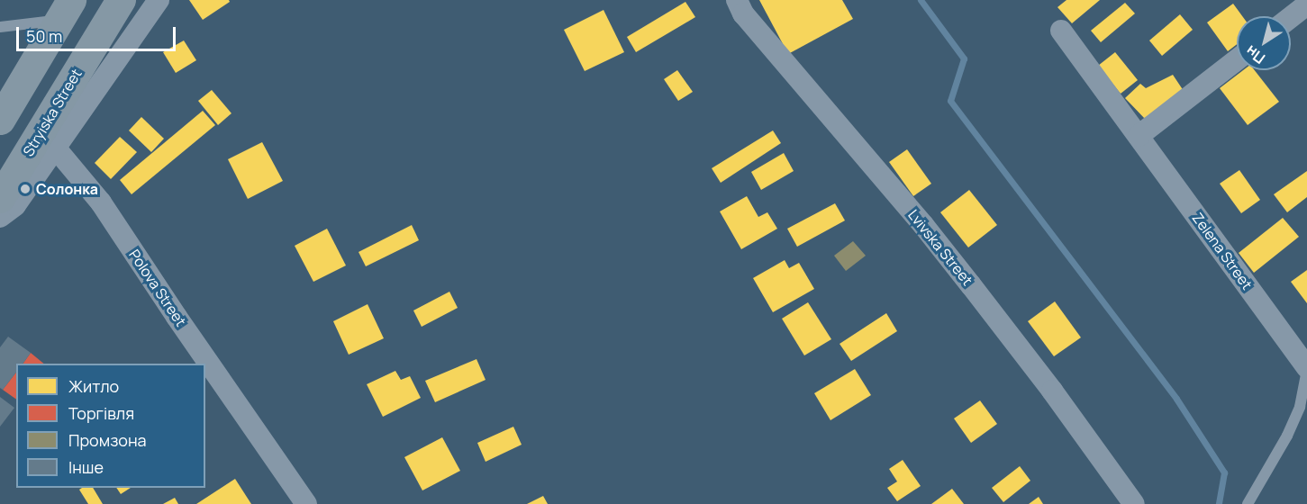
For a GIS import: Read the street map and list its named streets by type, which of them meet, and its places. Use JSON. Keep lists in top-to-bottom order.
{
  "streets": {
    "highway": ["Stryiska Street"],
    "street": ["Lvivska Street", "Zelena Street", "Polova Street"]
  },
  "places": ["Солонка"],
  "legend": [
    "Житло",
    "Торгівля",
    "Промзона",
    "Інше"
  ],
  "scale_bar": "50 m",
  "north": "bottom left"
}
